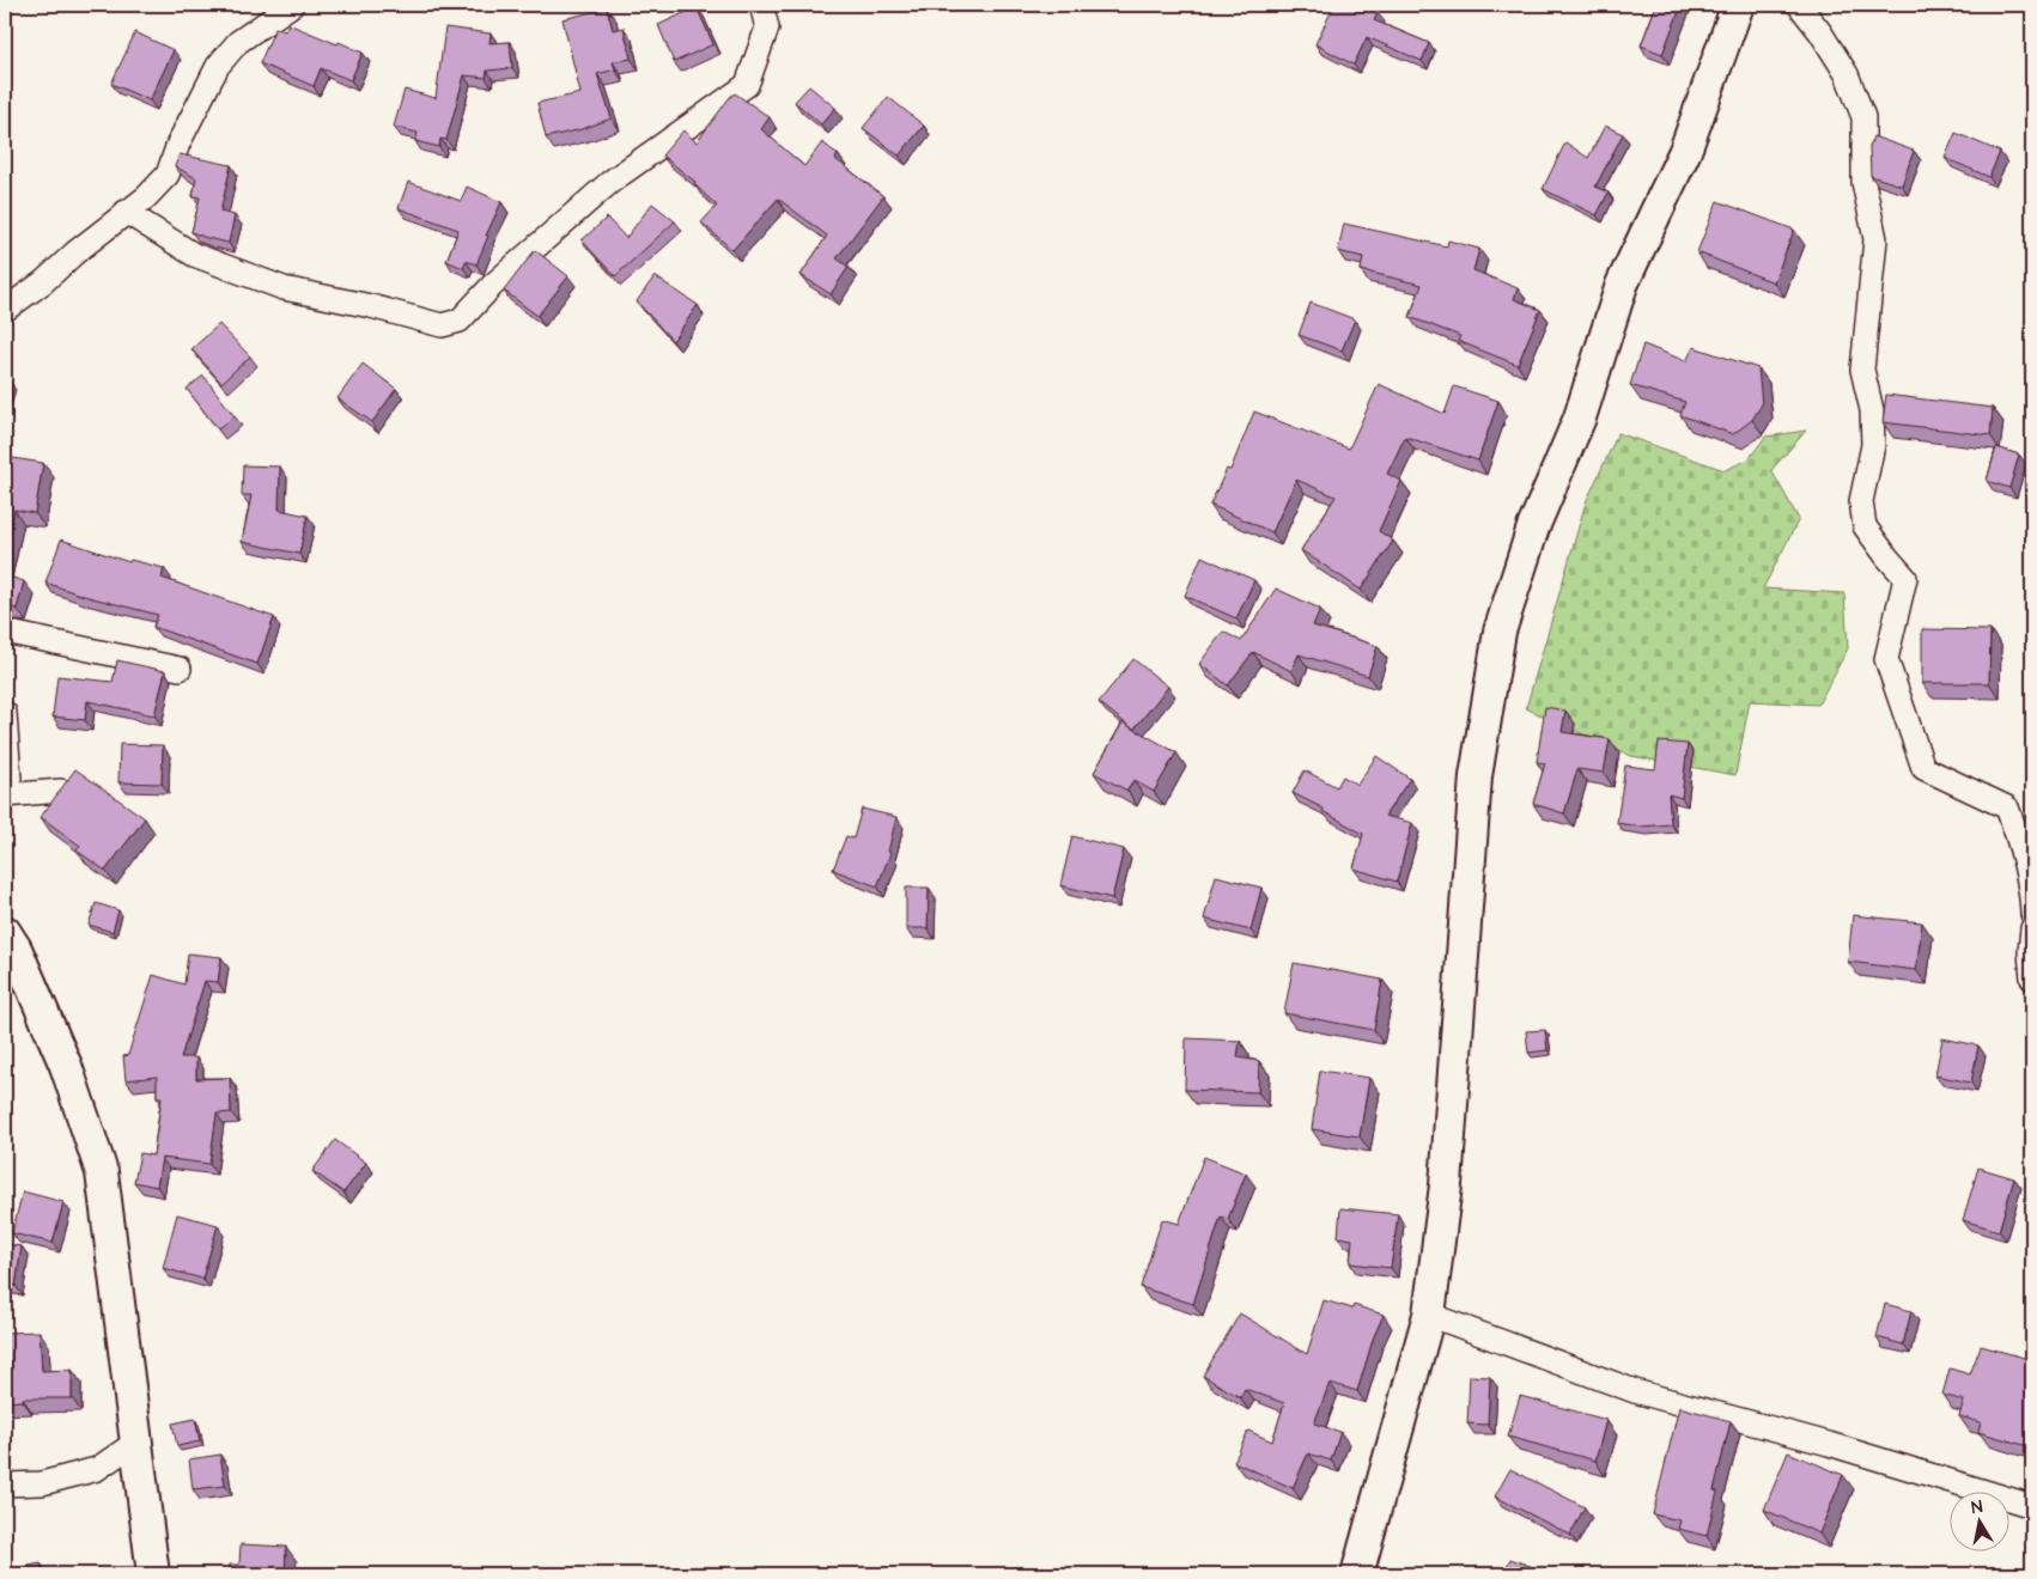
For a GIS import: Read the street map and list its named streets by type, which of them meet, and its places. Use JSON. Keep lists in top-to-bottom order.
{
  "north": "top"
}
